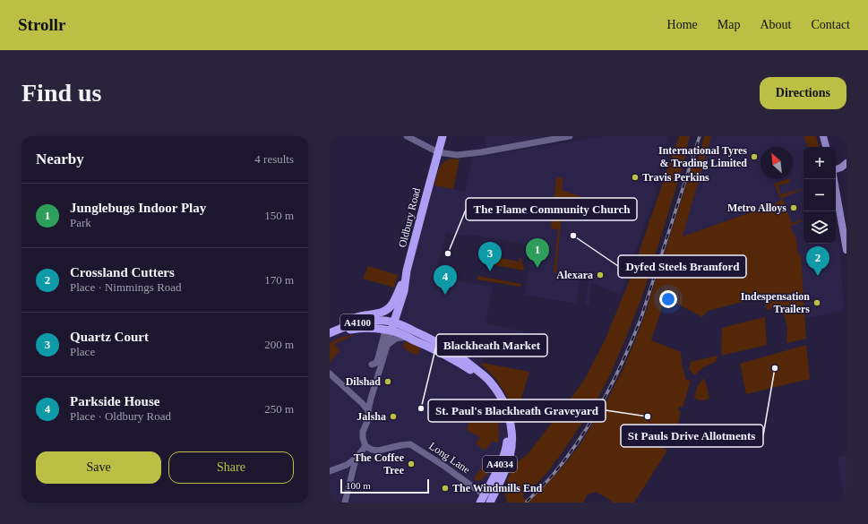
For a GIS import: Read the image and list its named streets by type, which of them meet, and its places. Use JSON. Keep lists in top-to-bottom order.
{
  "streets": {
    "main road": [
      "Oldbury Road",
      "A4100",
      "Long Lane",
      "A4034"
    ]
  },
  "crossings": [
    ["Oldbury Road", "A4100"],
    ["A4100", "A4034"],
    ["Long Lane", "A4034"]
  ],
  "places": [
    "International Tyres & Trading Limited",
    "Travis Perkins",
    "Metro Alloys",
    "Dyfed Steels Bramford",
    "The Flame Community Church",
    "Alexara",
    "Indespensation Trailers",
    "St Pauls Drive Allotments",
    "Dilshad",
    "Blackheath Market",
    "Jalsha",
    "St. Paul's Blackheath Graveyard",
    "The Coffee Tree",
    "The Windmills End"
  ],
  "scale_bar": "100 m",
  "north": "top left",
  "page": {
    "header": "Strollr",
    "nav": [
      "Home",
      "Map",
      "About",
      "Contact"
    ],
    "buttons": [
      "Directions",
      ["Save", "Share"]
    ],
    "title": "Find us",
    "heading": ["Nearby", "4 results"],
    "map_buttons": ["+", "−"],
    "list": [
      {
        "mark": "1",
        "name": "Junglebugs Indoor Play",
        "note": "Park",
        "value": "150 m"
      },
      {
        "mark": "2",
        "name": "Crossland Cutters",
        "note": "Place · Nimmings Road",
        "value": "170 m"
      },
      {
        "mark": "3",
        "name": "Quartz Court",
        "note": "Place",
        "value": "200 m"
      },
      {
        "mark": "4",
        "name": "Parkside House",
        "note": "Place · Oldbury Road",
        "value": "250 m"
      }
    ],
    "pins": [
      "1",
      "3",
      "2",
      "4"
    ],
    "scale": "100 m"
  }
}
